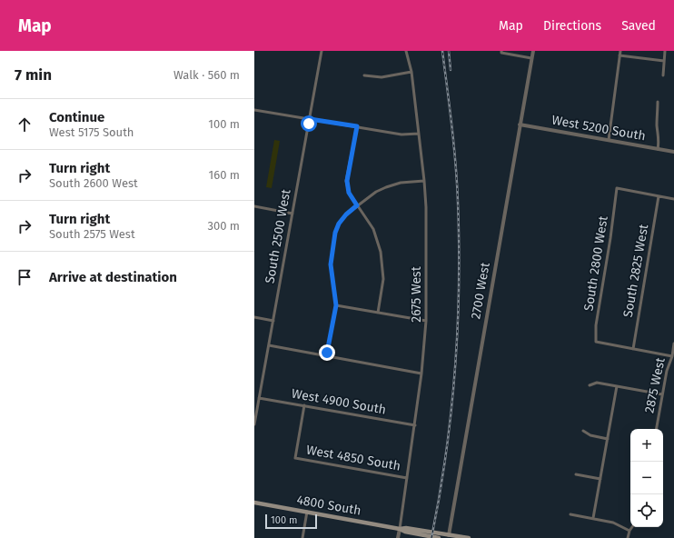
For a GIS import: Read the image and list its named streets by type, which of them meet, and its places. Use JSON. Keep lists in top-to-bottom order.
{
  "streets": {
    "main road": ["4800 South"],
    "street": [
      "West 5200 South",
      "South 2500 West",
      "South 2800 West",
      "South 2825 West",
      "2700 West",
      "2675 West",
      "2875 West",
      "West 4900 South",
      "West 4850 South"
    ]
  },
  "crossings": [
    ["West 5200 South", "2700 West"],
    ["South 2500 West", "West 4900 South"],
    ["South 2800 West", "South 2825 West"],
    ["2700 West", "4800 South"],
    ["2675 West", "West 4900 South"],
    ["2675 West", "West 4850 South"],
    ["2675 West", "4800 South"],
    ["West 4900 South", "West 4850 South"]
  ],
  "scale_bar": "100 m",
  "page": {
    "header": "Map",
    "nav": ["Map", "Directions", "Saved"],
    "heading": ["7 min", "Walk · 560 m"],
    "list": [
      ["Continue", "West 5175 South", "100 m"],
      ["Turn right", "South 2600 West", "160 m"],
      ["Turn right", "South 2575 West", "300 m"],
      "Arrive at destination"
    ],
    "map_buttons": ["+", "−"],
    "scale": "100 m"
  }
}
